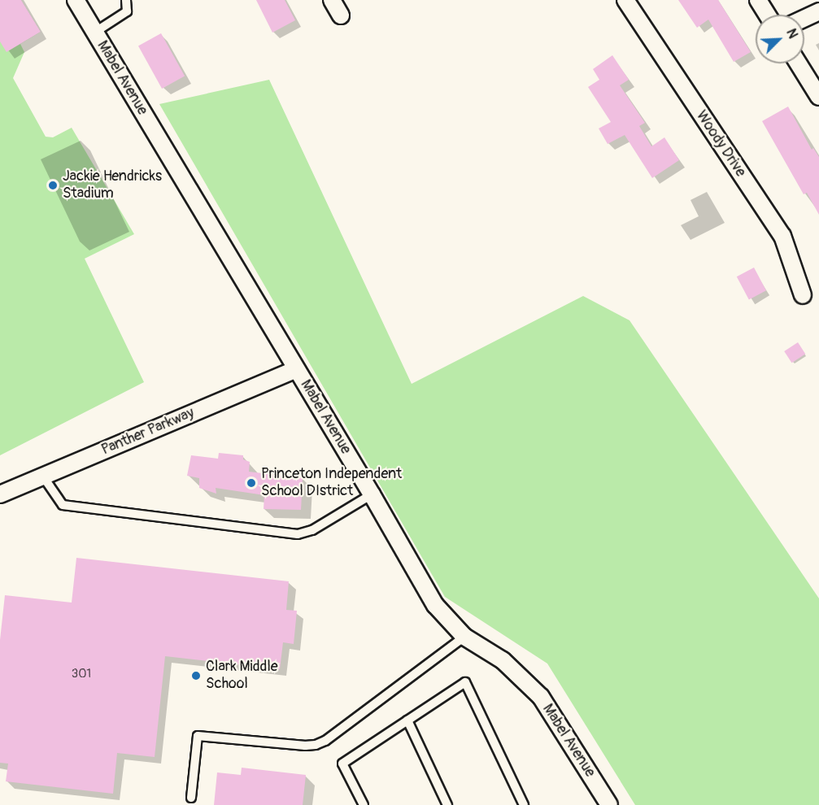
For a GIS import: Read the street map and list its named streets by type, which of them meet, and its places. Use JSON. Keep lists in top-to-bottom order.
{
  "streets": {
    "street": ["Mabel Avenue", "Woody Drive", "Panther Parkway"]
  },
  "crossings": [
    ["Mabel Avenue", "Panther Parkway"]
  ],
  "places": ["Jackie Hendricks Stadium", "Princeton Independent School DIstrict", "Clark Middle School"],
  "house_numbers": ["301"],
  "north": "top right"
}
